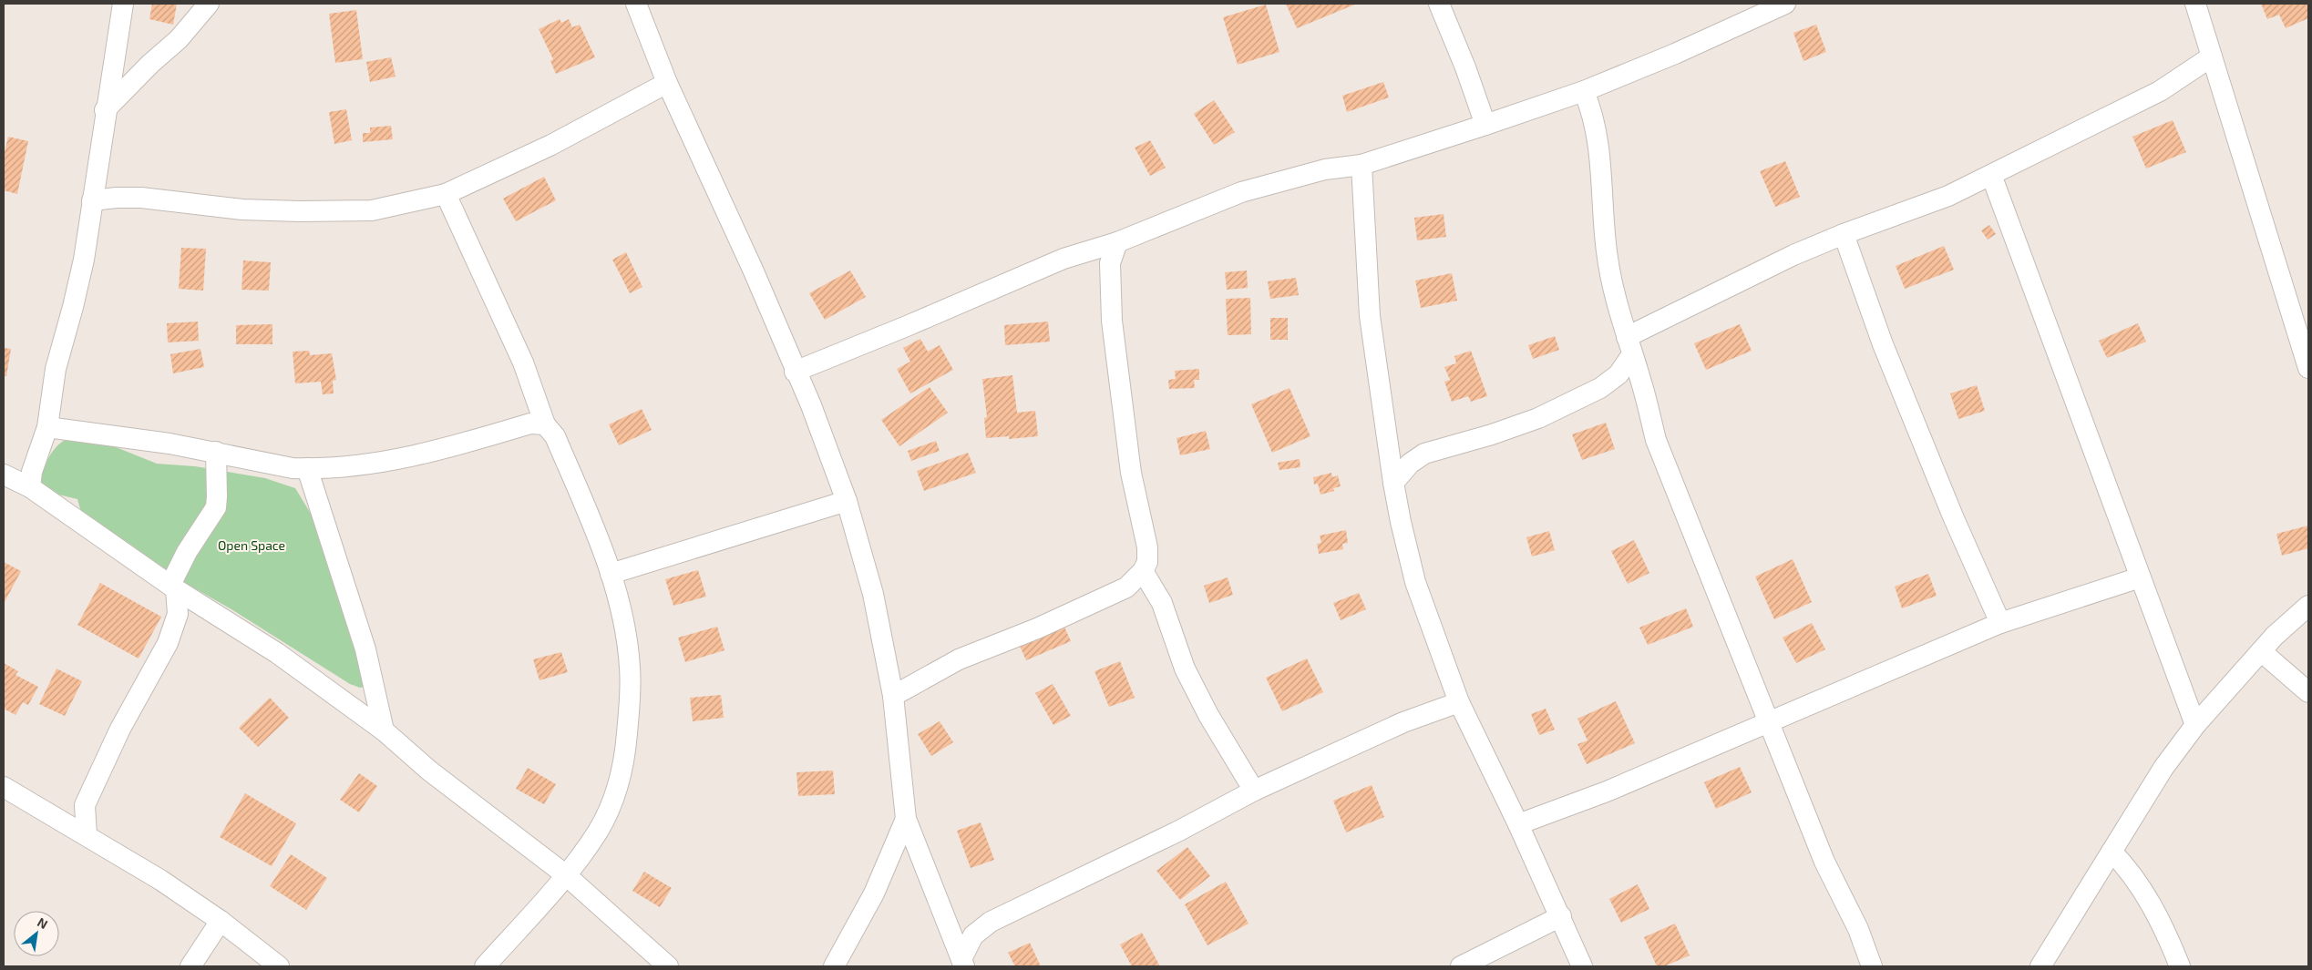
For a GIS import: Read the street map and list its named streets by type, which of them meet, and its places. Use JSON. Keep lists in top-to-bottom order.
{
  "parks": ["Open Space"],
  "north": "top right"
}
